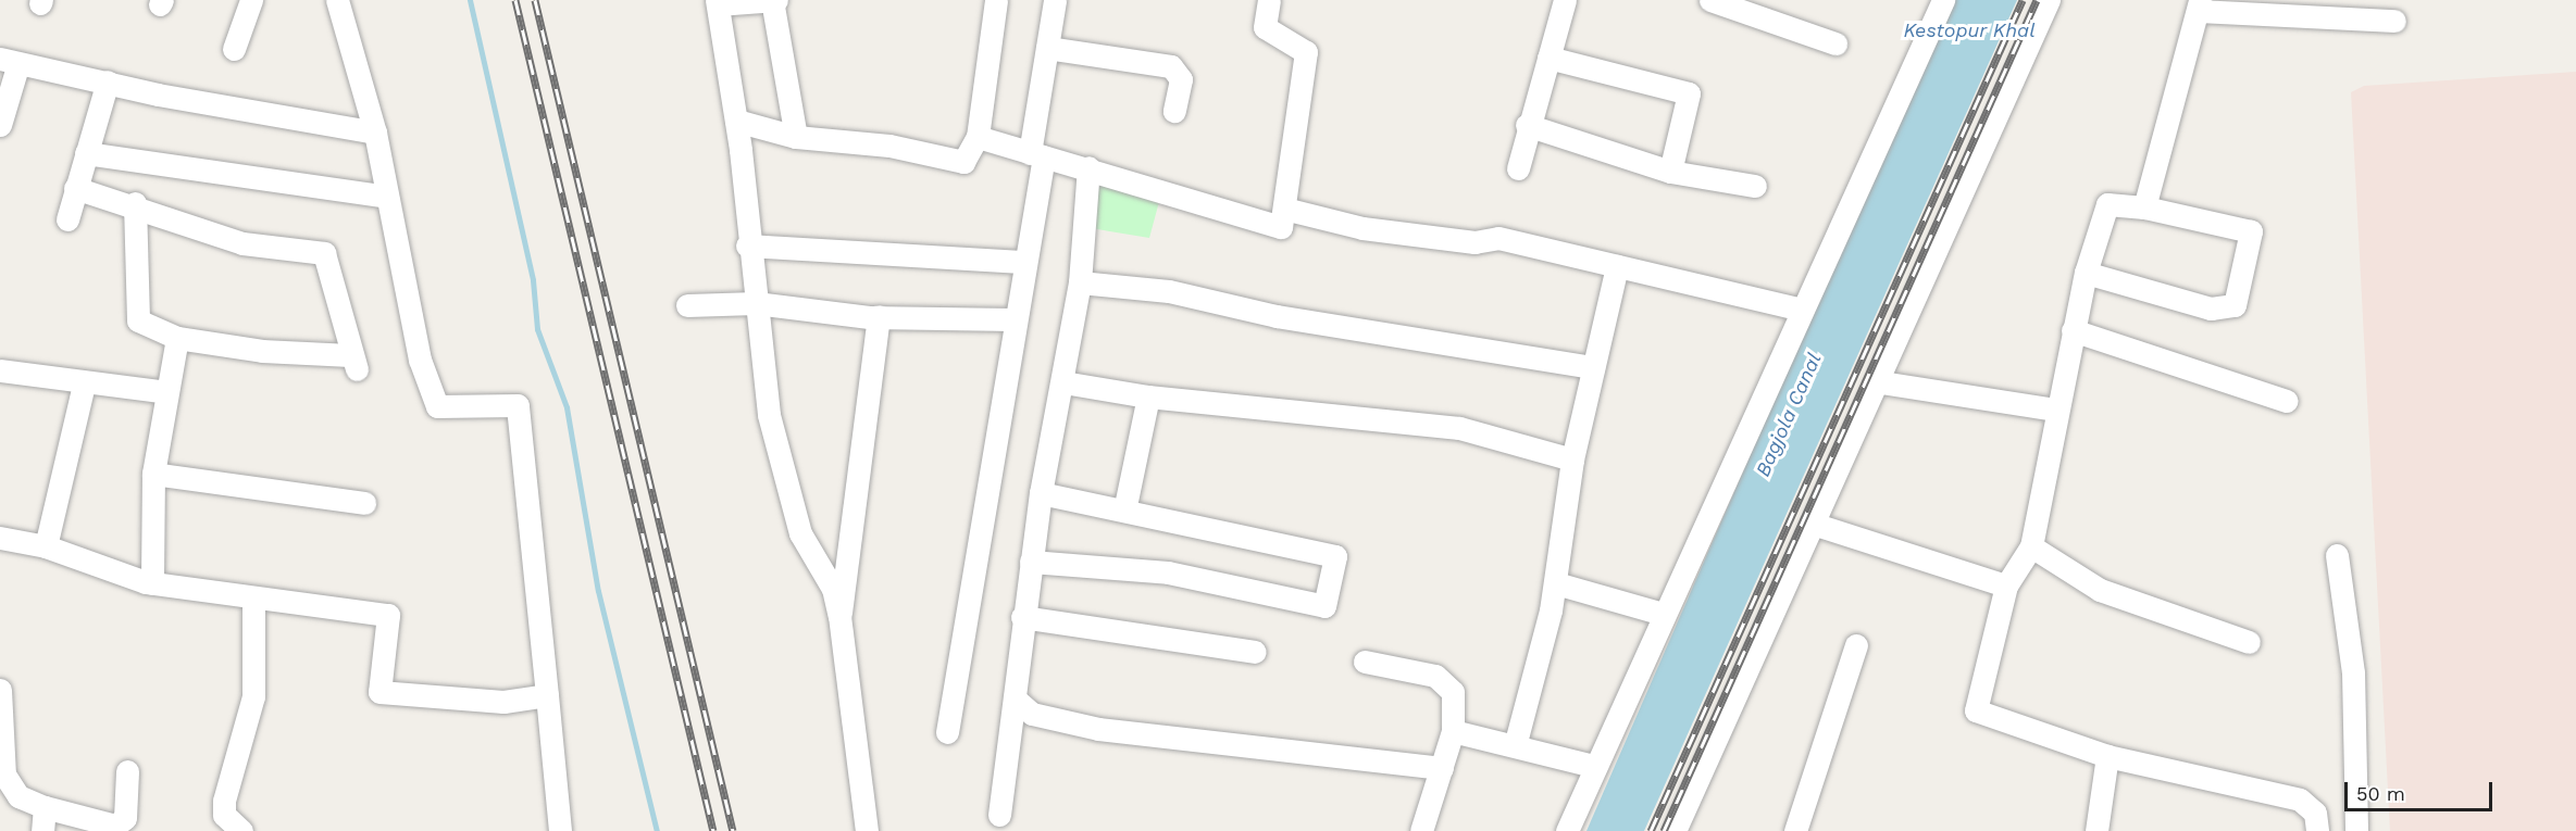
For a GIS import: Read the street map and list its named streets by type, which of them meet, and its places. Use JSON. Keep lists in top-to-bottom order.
{
  "water": ["Kestopur Khal", "Bagjola Canal"],
  "scale_bar": "50 m"
}
